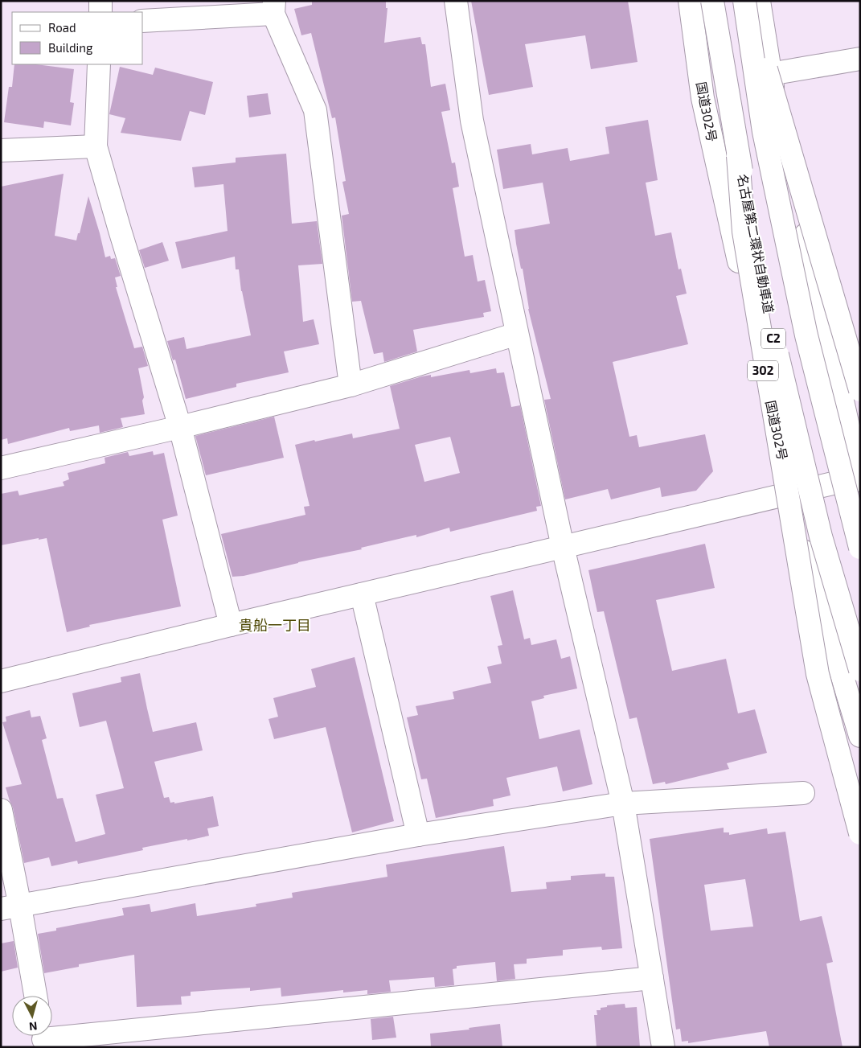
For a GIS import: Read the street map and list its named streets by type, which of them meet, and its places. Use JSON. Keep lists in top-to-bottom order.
{
  "streets": {
    "main road": [
      "国道302号",
      "名古屋第二環状自動車道",
      "C2",
      "302"
    ]
  },
  "districts": ["貴船一丁目"],
  "legend": ["Road", "Building"],
  "north": "bottom"
}
